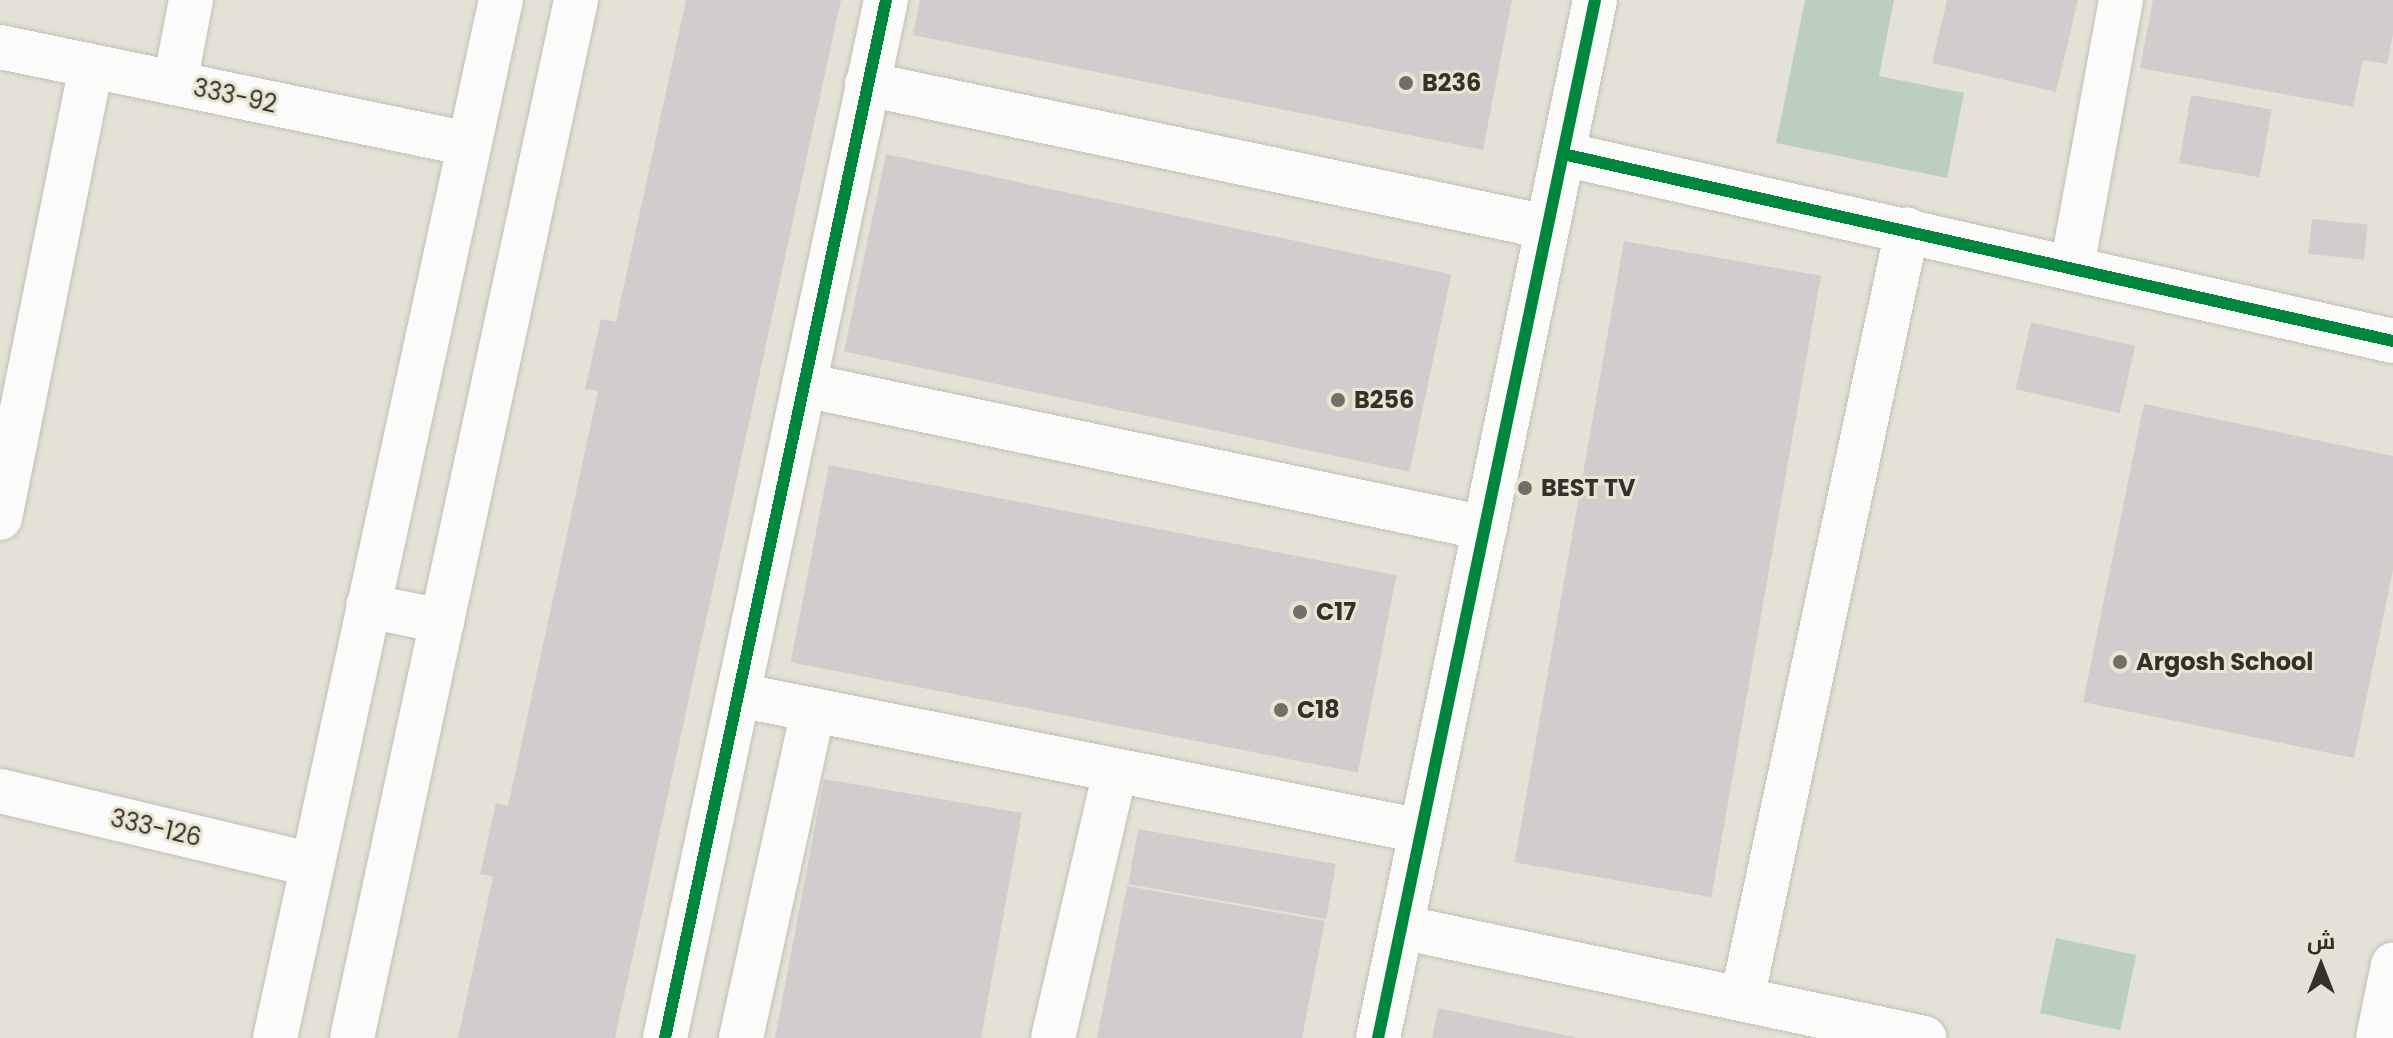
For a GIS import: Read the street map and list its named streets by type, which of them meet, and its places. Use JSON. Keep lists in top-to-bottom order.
{
  "streets": {
    "street": ["333-92", "333-126"]
  },
  "places": [
    "B236",
    "B256",
    "BEST TV",
    "C17",
    "Argosh School",
    "C18"
  ],
  "north": "top"
}
